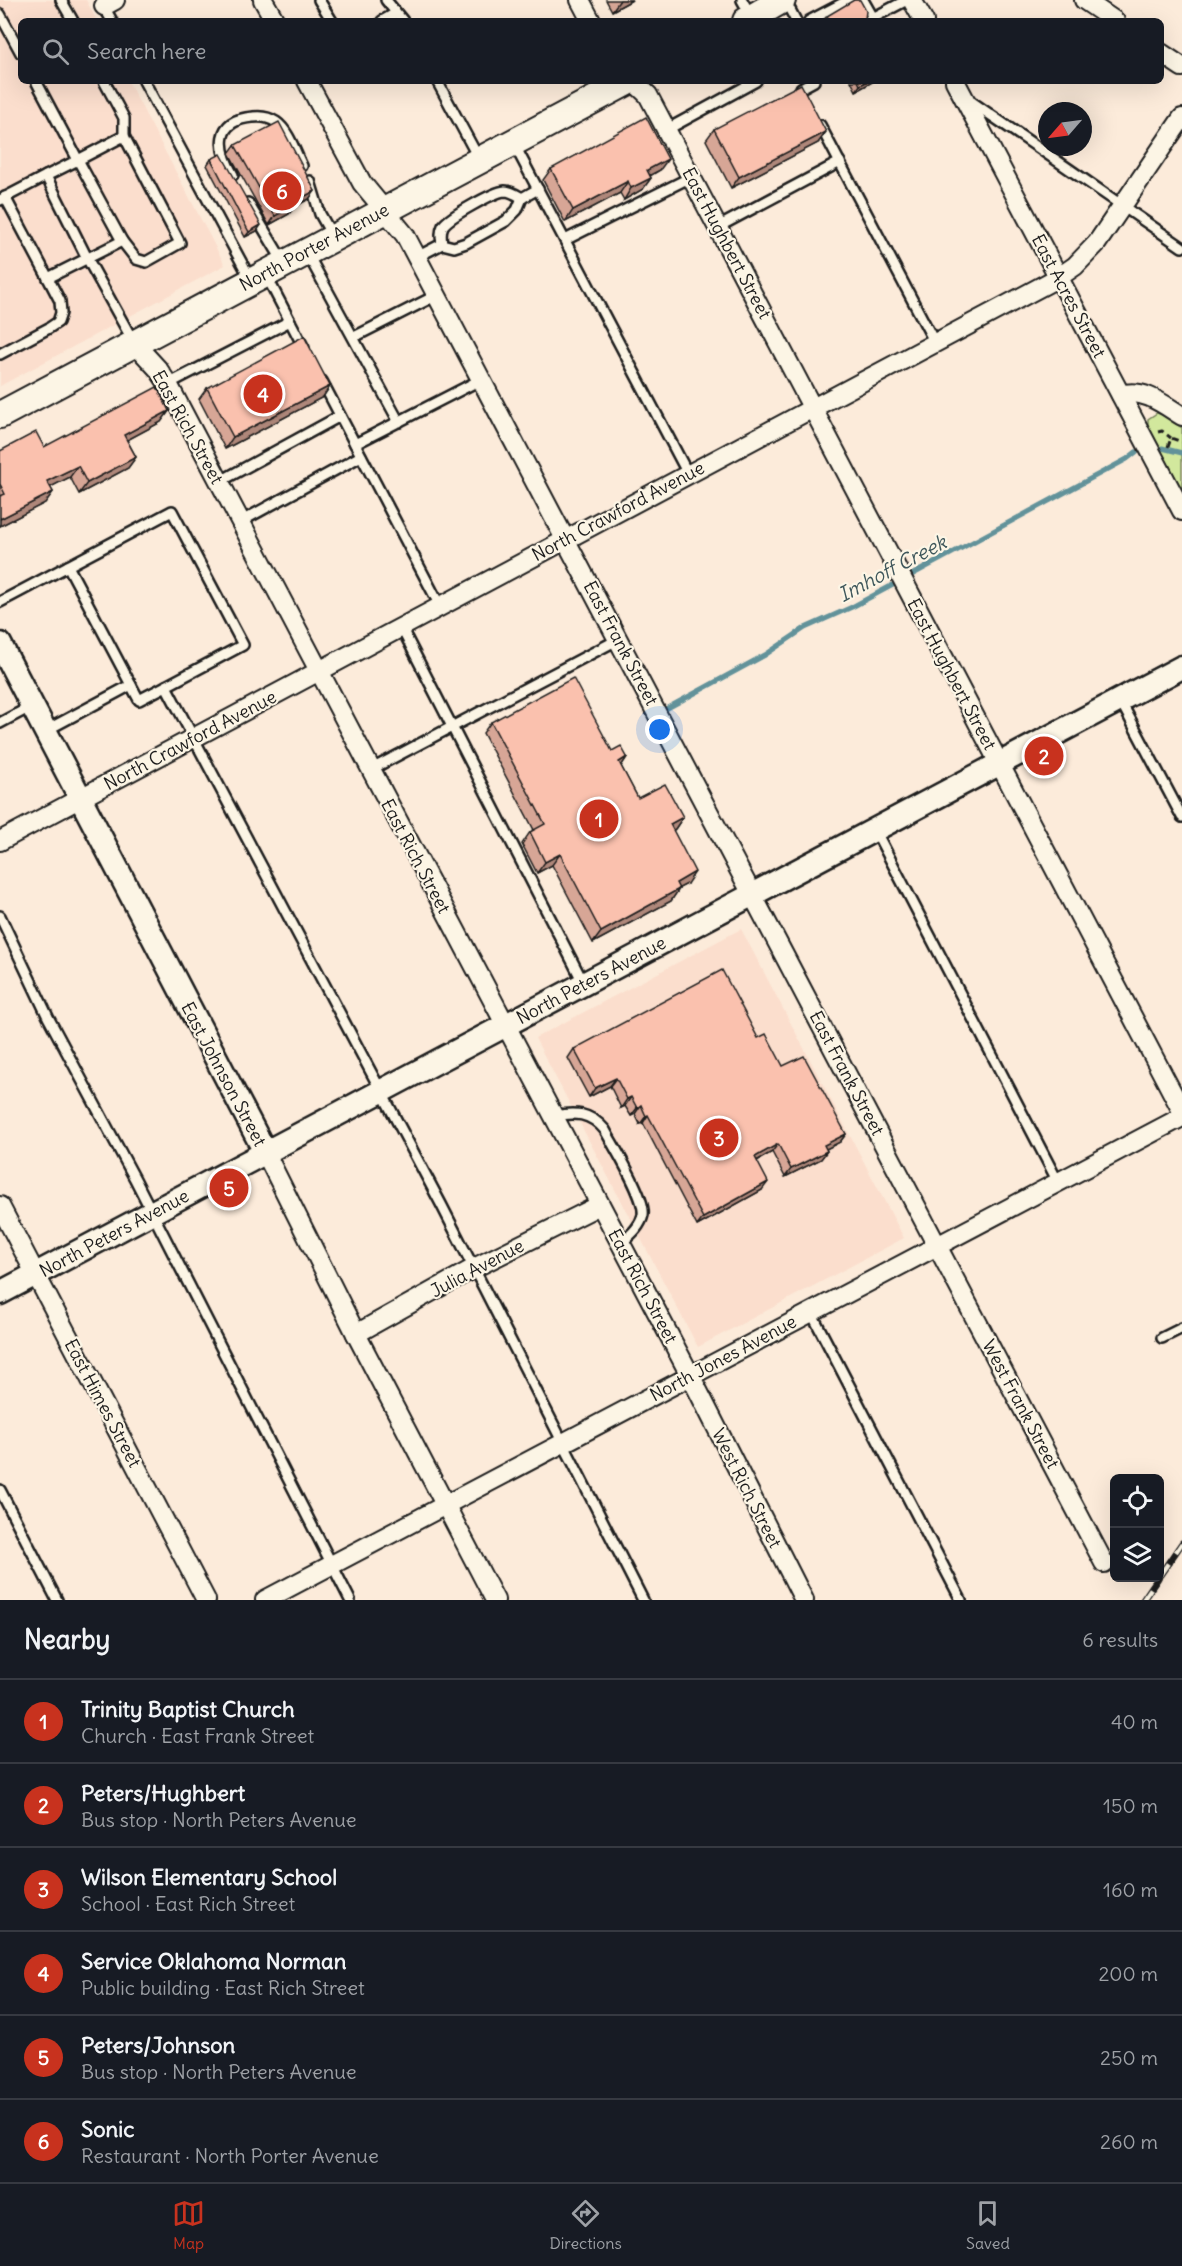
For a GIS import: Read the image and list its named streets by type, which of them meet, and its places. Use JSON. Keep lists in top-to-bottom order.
{
  "streets": {
    "main road": ["North Porter Avenue"],
    "street": [
      "East Hughbert Street",
      "East Acres Street",
      "East Rich Street",
      "North Crawford Avenue",
      "East Frank Street",
      "North Peters Avenue",
      "East Johnson Street",
      "Julia Avenue",
      "North Jones Avenue",
      "East Himes Street",
      "West Frank Street",
      "West Rich Street"
    ]
  },
  "crossings": [
    ["East Hughbert Street", "North Crawford Avenue"],
    ["East Hughbert Street", "North Peters Avenue"],
    ["North Porter Avenue", "East Rich Street"],
    ["North Porter Avenue", "East Frank Street"],
    ["East Acres Street", "North Crawford Avenue"],
    ["East Rich Street", "North Crawford Avenue"],
    ["East Rich Street", "North Peters Avenue"],
    ["East Rich Street", "Julia Avenue"],
    ["East Rich Street", "North Jones Avenue"],
    ["East Rich Street", "West Rich Street"],
    ["North Crawford Avenue", "East Frank Street"],
    ["North Crawford Avenue", "East Johnson Street"],
    ["East Frank Street", "North Peters Avenue"],
    ["East Frank Street", "North Jones Avenue"],
    ["East Frank Street", "West Frank Street"],
    ["North Peters Avenue", "East Johnson Street"],
    ["North Peters Avenue", "East Himes Street"],
    ["East Johnson Street", "Julia Avenue"],
    ["East Johnson Street", "North Jones Avenue"],
    ["North Jones Avenue", "West Frank Street"],
    ["North Jones Avenue", "West Rich Street"]
  ],
  "water": ["Imhoff Creek"],
  "north": "bottom left",
  "page": {
    "search": "Search here",
    "pins": [
      "6",
      "4",
      "2",
      "1",
      "3",
      "5"
    ],
    "heading": ["Nearby", "6 results"],
    "list": [
      {
        "mark": "1",
        "name": "Trinity Baptist Church",
        "note": "Church · East Frank Street",
        "value": "40 m"
      },
      {
        "mark": "2",
        "name": "Peters/Hughbert",
        "note": "Bus stop · North Peters Avenue",
        "value": "150 m"
      },
      {
        "mark": "3",
        "name": "Wilson Elementary School",
        "note": "School · East Rich Street",
        "value": "160 m"
      },
      {
        "mark": "4",
        "name": "Service Oklahoma Norman",
        "note": "Public building · East Rich Street",
        "value": "200 m"
      },
      {
        "mark": "5",
        "name": "Peters/Johnson",
        "note": "Bus stop · North Peters Avenue",
        "value": "250 m"
      },
      {
        "mark": "6",
        "name": "Sonic",
        "note": "Restaurant · North Porter Avenue",
        "value": "260 m"
      }
    ],
    "nav": ["Map", "Directions", "Saved"]
  }
}
